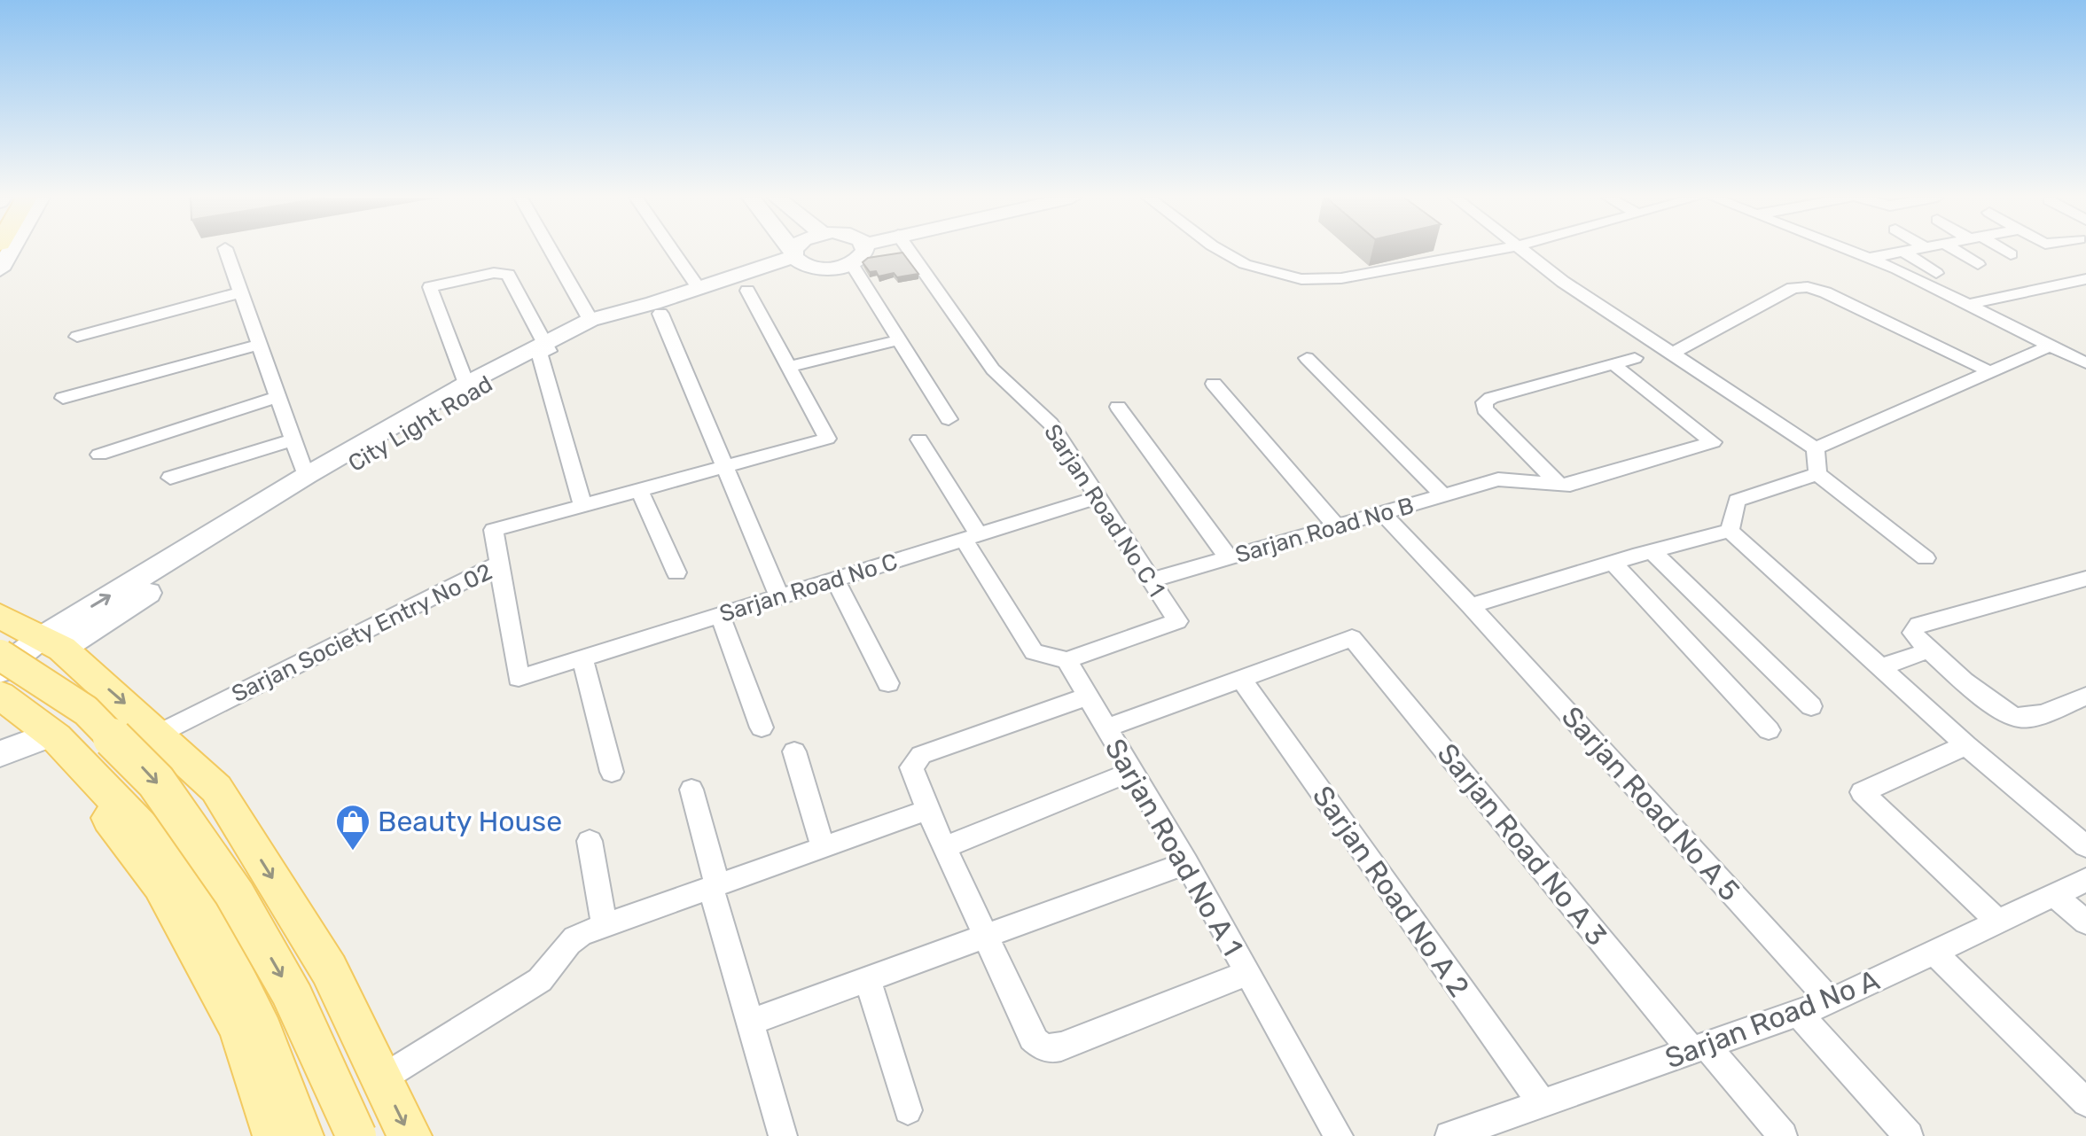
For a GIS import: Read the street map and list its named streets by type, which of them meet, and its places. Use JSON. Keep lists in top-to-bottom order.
{
  "streets": {
    "main road": ["City Light Road"],
    "street": [
      "Sarjan Road No C 1",
      "Sarjan Road No B",
      "Sarjan Road No C",
      "Sarjan Society Entry No 02",
      "Sarjan Road No A 5",
      "Sarjan Road No A 3",
      "Sarjan Road No A 1",
      "Sarjan Road No A 2",
      "Sarjan Road No A"
    ]
  },
  "crossings": [
    ["Sarjan Road No C 1", "Sarjan Road No B"],
    ["Sarjan Road No C 1", "Sarjan Road No C"],
    ["Sarjan Road No C 1", "Sarjan Road No A 1"],
    ["Sarjan Road No B", "Sarjan Road No A 5"],
    ["Sarjan Road No C", "Sarjan Society Entry No 02"],
    ["Sarjan Road No A 5", "Sarjan Road No A"],
    ["Sarjan Road No A 3", "Sarjan Road No A 2"],
    ["Sarjan Road No A 3", "Sarjan Road No A"],
    ["Sarjan Road No A 2", "Sarjan Road No A"]
  ],
  "places": {
    "shop": ["Beauty House"]
  }
}
